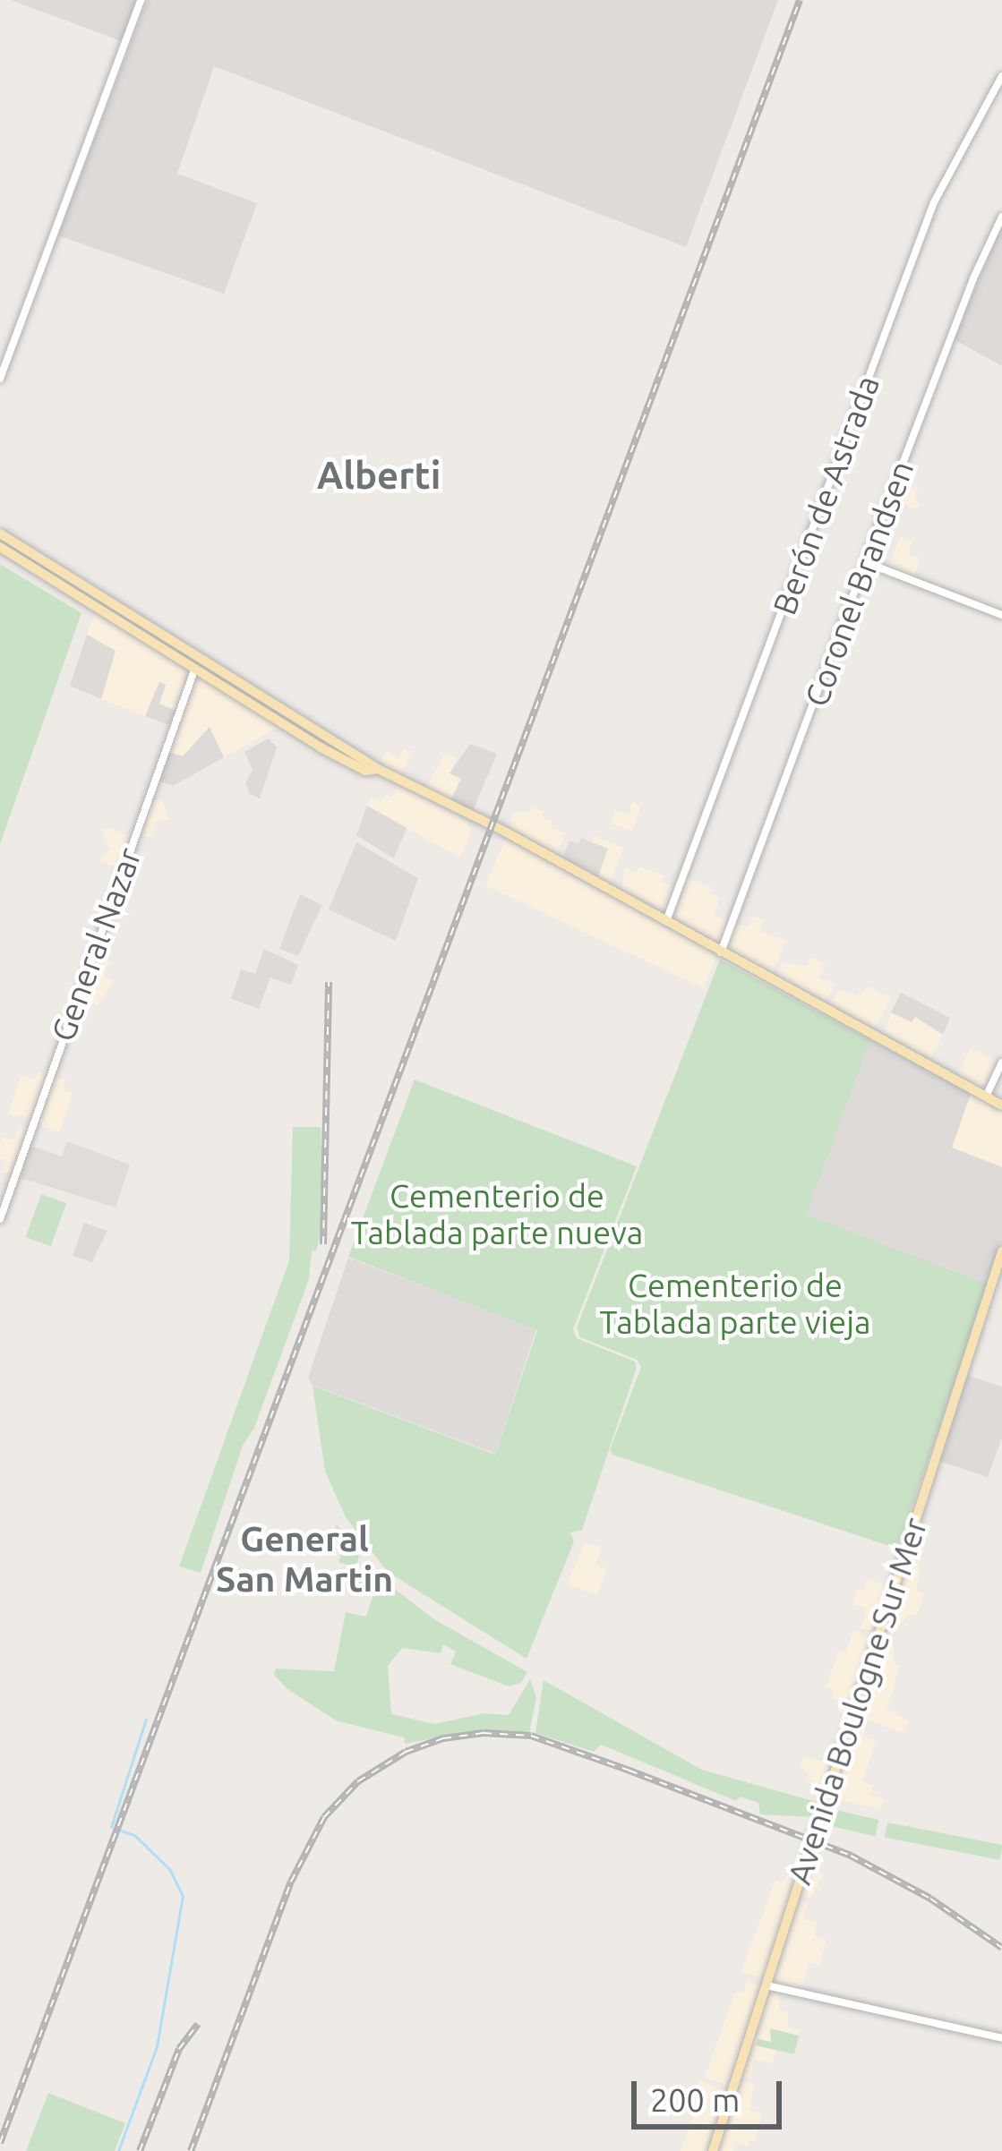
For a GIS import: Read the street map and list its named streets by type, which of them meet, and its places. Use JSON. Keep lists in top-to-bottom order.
{
  "streets": {
    "main road": ["Avenida Boulogne Sur Mer"],
    "street": ["Berón de Astrada", "Coronel Brandsen", "General Nazar"]
  },
  "districts": ["Alberti", "General San Martin"],
  "parks": ["Cementerio de Tablada parte nueva", "Cementerio de Tablada parte vieja"],
  "scale_bar": "200 m"
}
